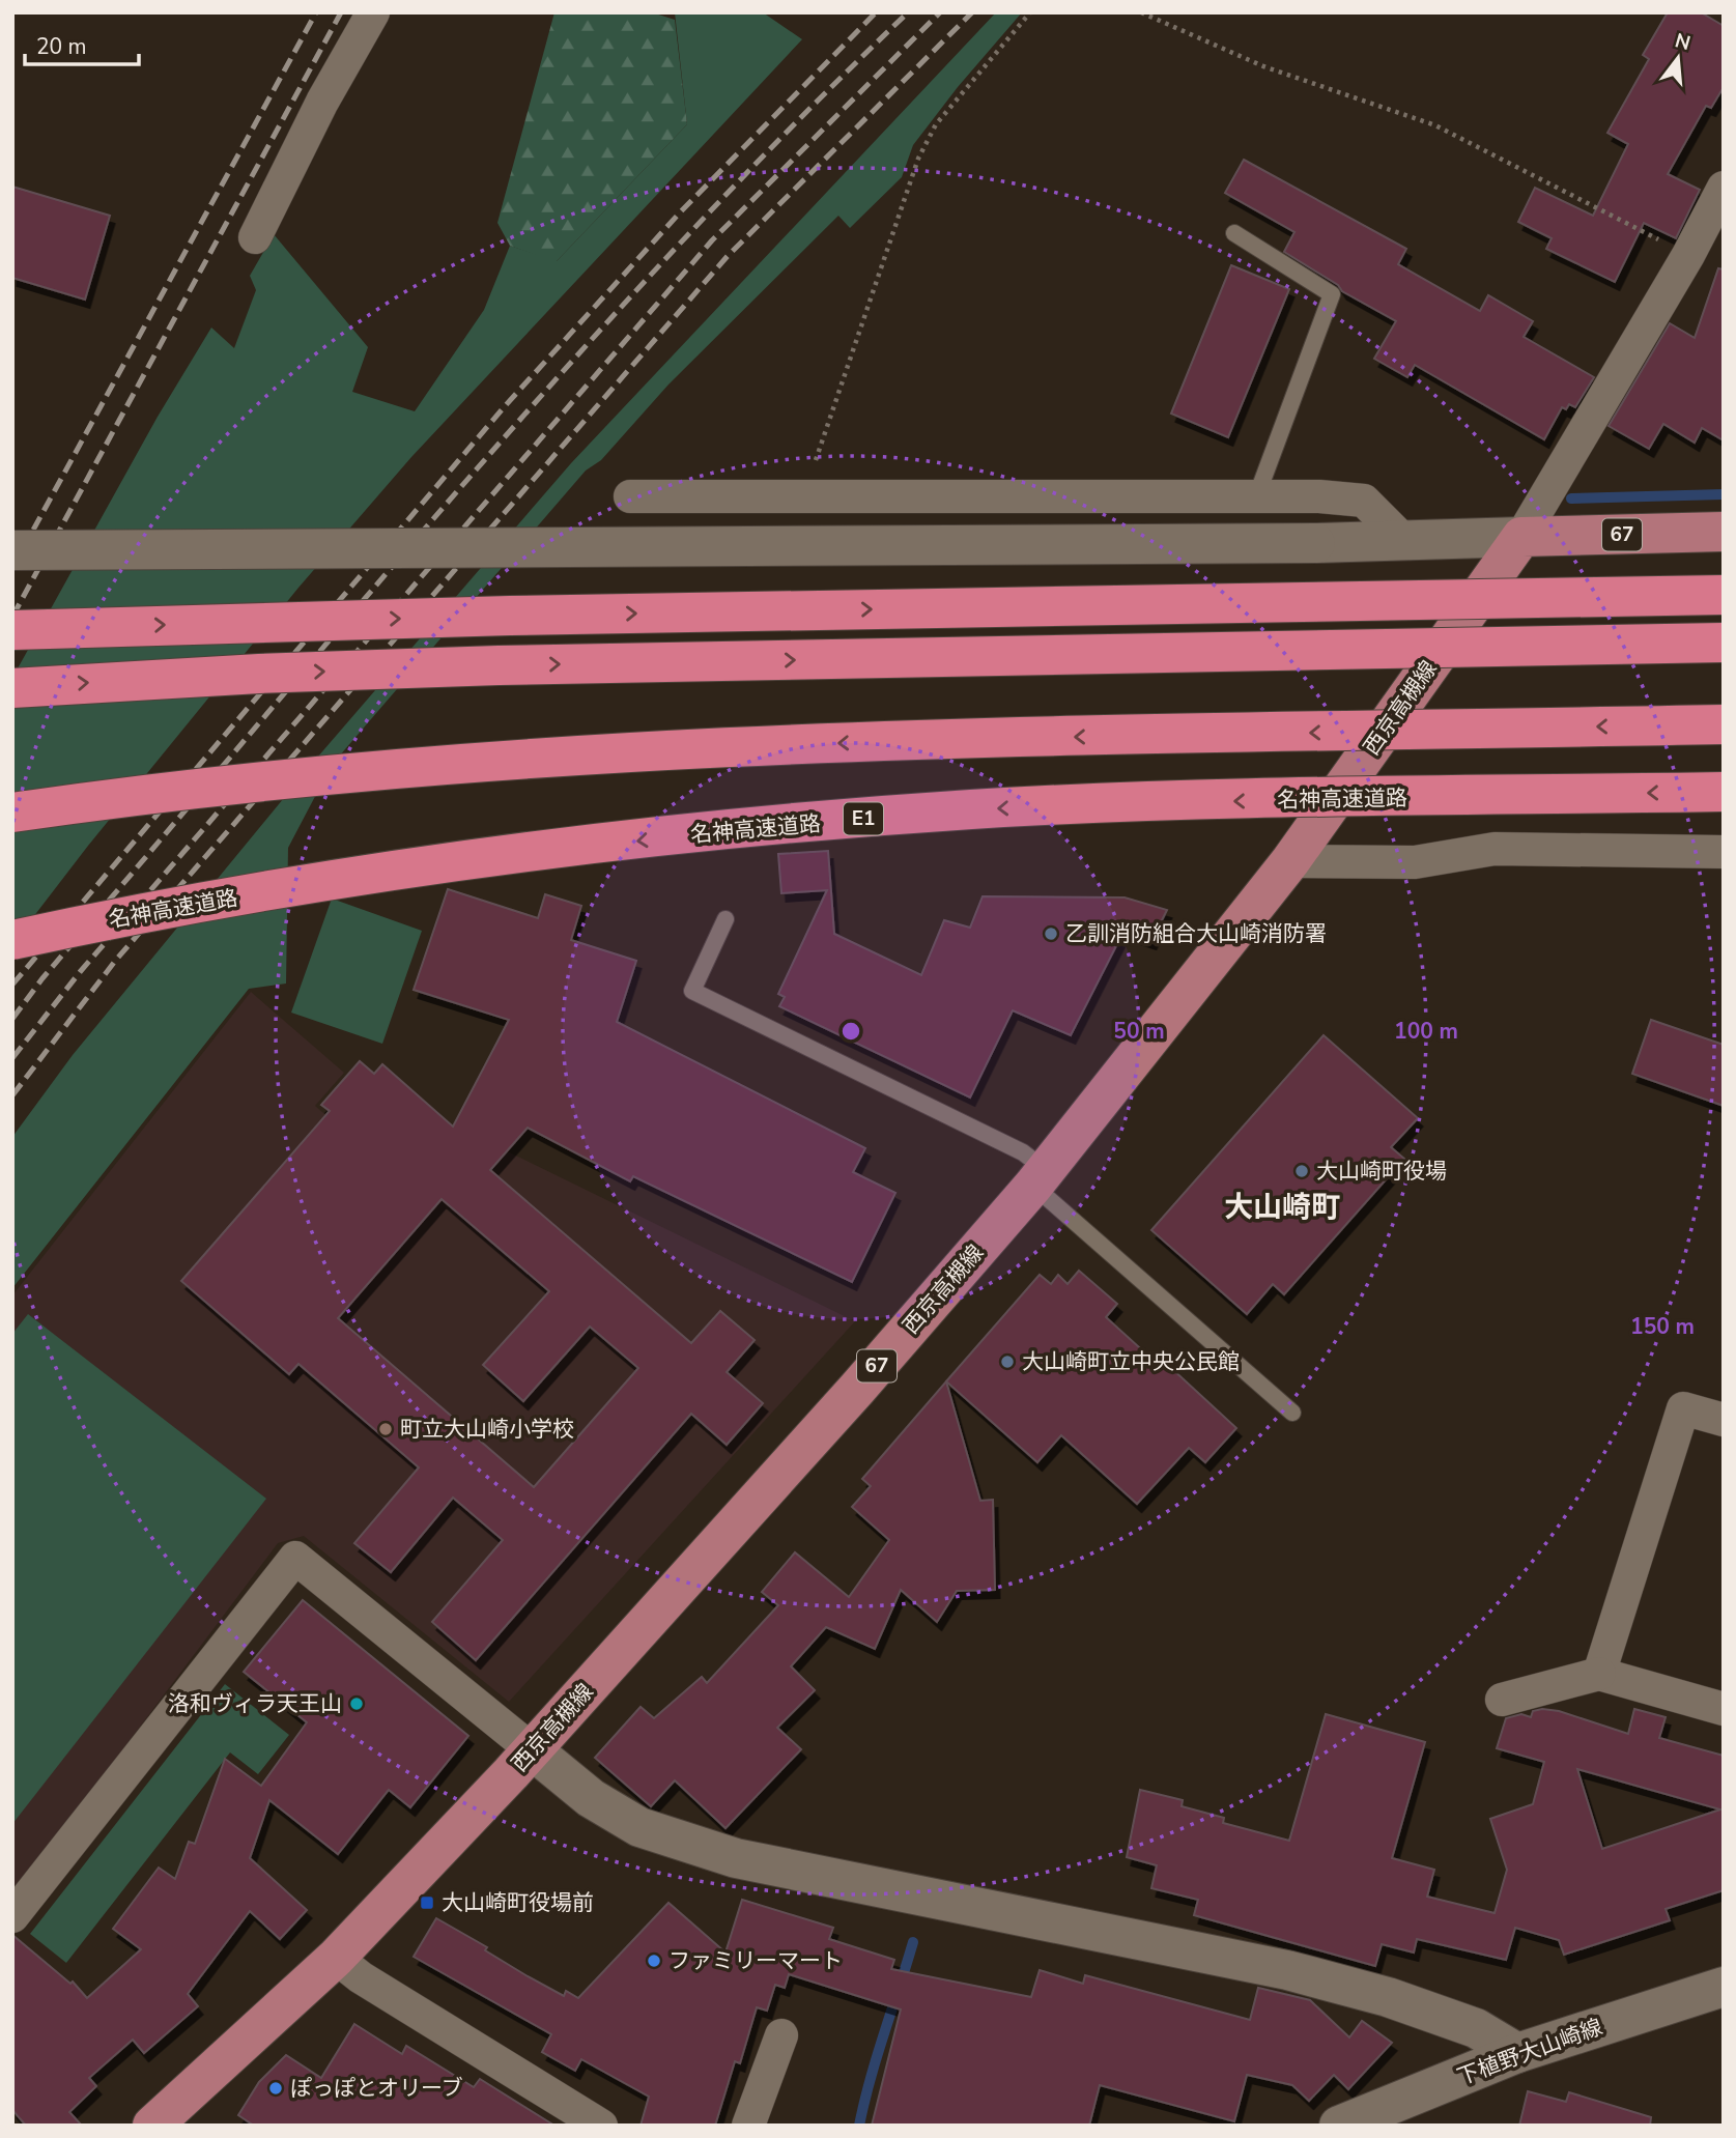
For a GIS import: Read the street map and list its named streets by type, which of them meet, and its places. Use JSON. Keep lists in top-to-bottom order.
{
  "streets": {
    "highway": ["名神高速道路", "E1"],
    "main road": ["67", "西京高槻線"],
    "street": ["下植野大山崎線"]
  },
  "crossings": [
    ["67", "西京高槻線"]
  ],
  "districts": ["大山崎町"],
  "places": {
    "other": [
      "乙訓消防組合大山崎消防署",
      "大山崎町役場",
      "大山崎町立中央公民館",
      "町立大山崎小学校",
      "洛和ヴィラ天王山",
      "ファミリーマート",
      "ぽっぽとオリーブ"
    ],
    "transit": ["大山崎町役場前"]
  },
  "scale_bar": "20 m",
  "north": "top",
  "rings": ["50 m", "100 m", "150 m"]
}
